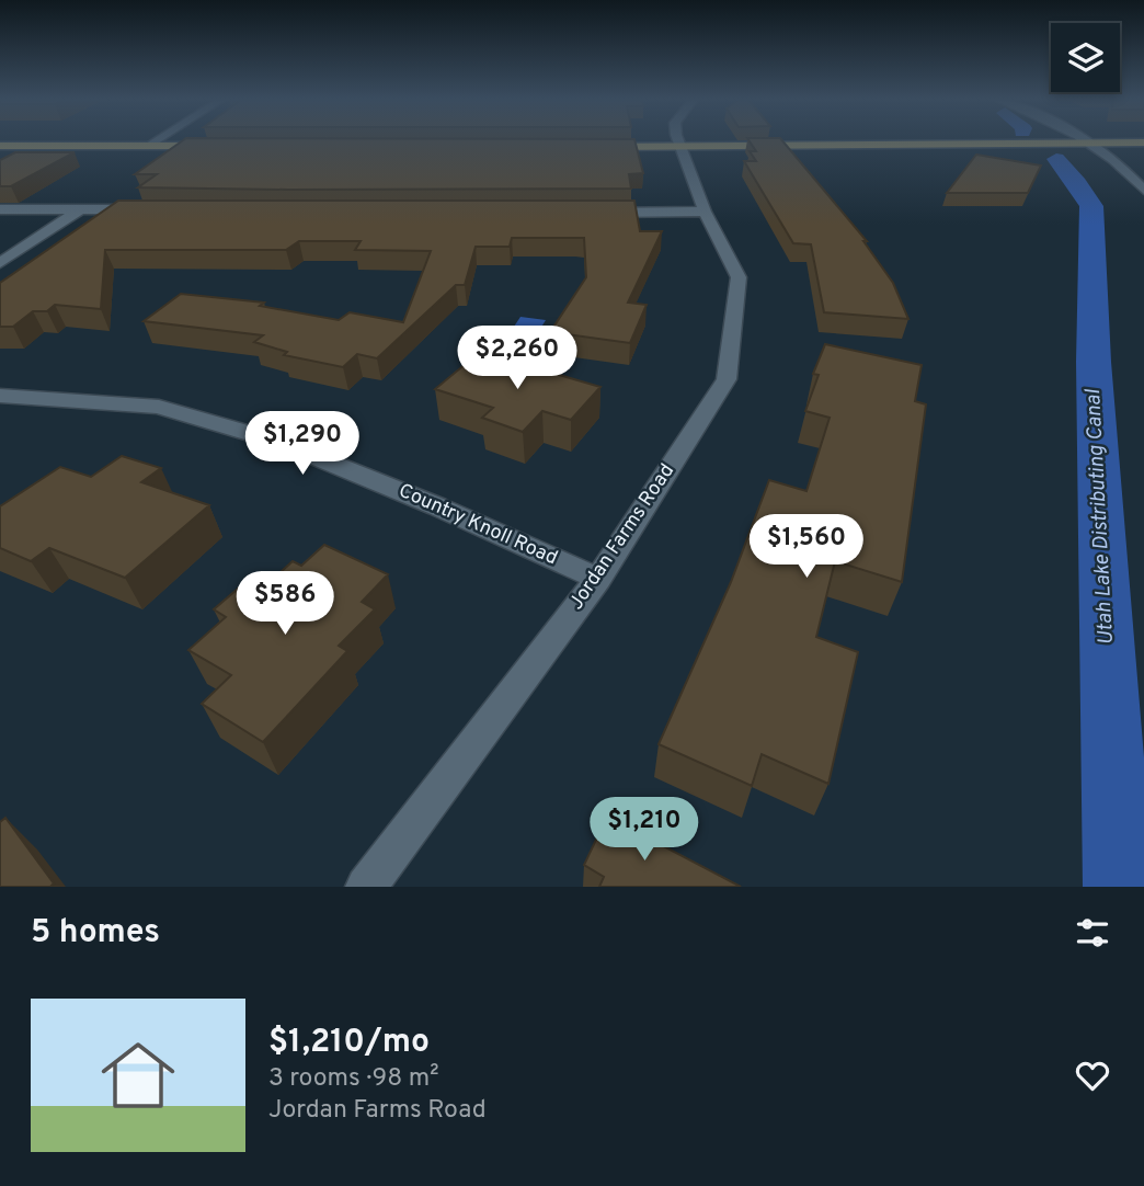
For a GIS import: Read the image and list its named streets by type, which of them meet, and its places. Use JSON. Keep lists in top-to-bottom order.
{
  "streets": {
    "street": ["Country Knoll Road", "Jordan Farms Road"]
  },
  "crossings": [
    ["Country Knoll Road", "Jordan Farms Road"]
  ],
  "water": ["Utah Lake Distributing Canal"],
  "page": {
    "price": [
      "$2,260",
      "$1,290",
      "$1,560",
      "$586",
      "$1,210"
    ],
    "heading": "5 homes",
    "list": [
      {
        "name": "$1,210/mo",
        "note": "3 rooms · 98 m² · Jordan Farms Road"
      }
    ]
  }
}
